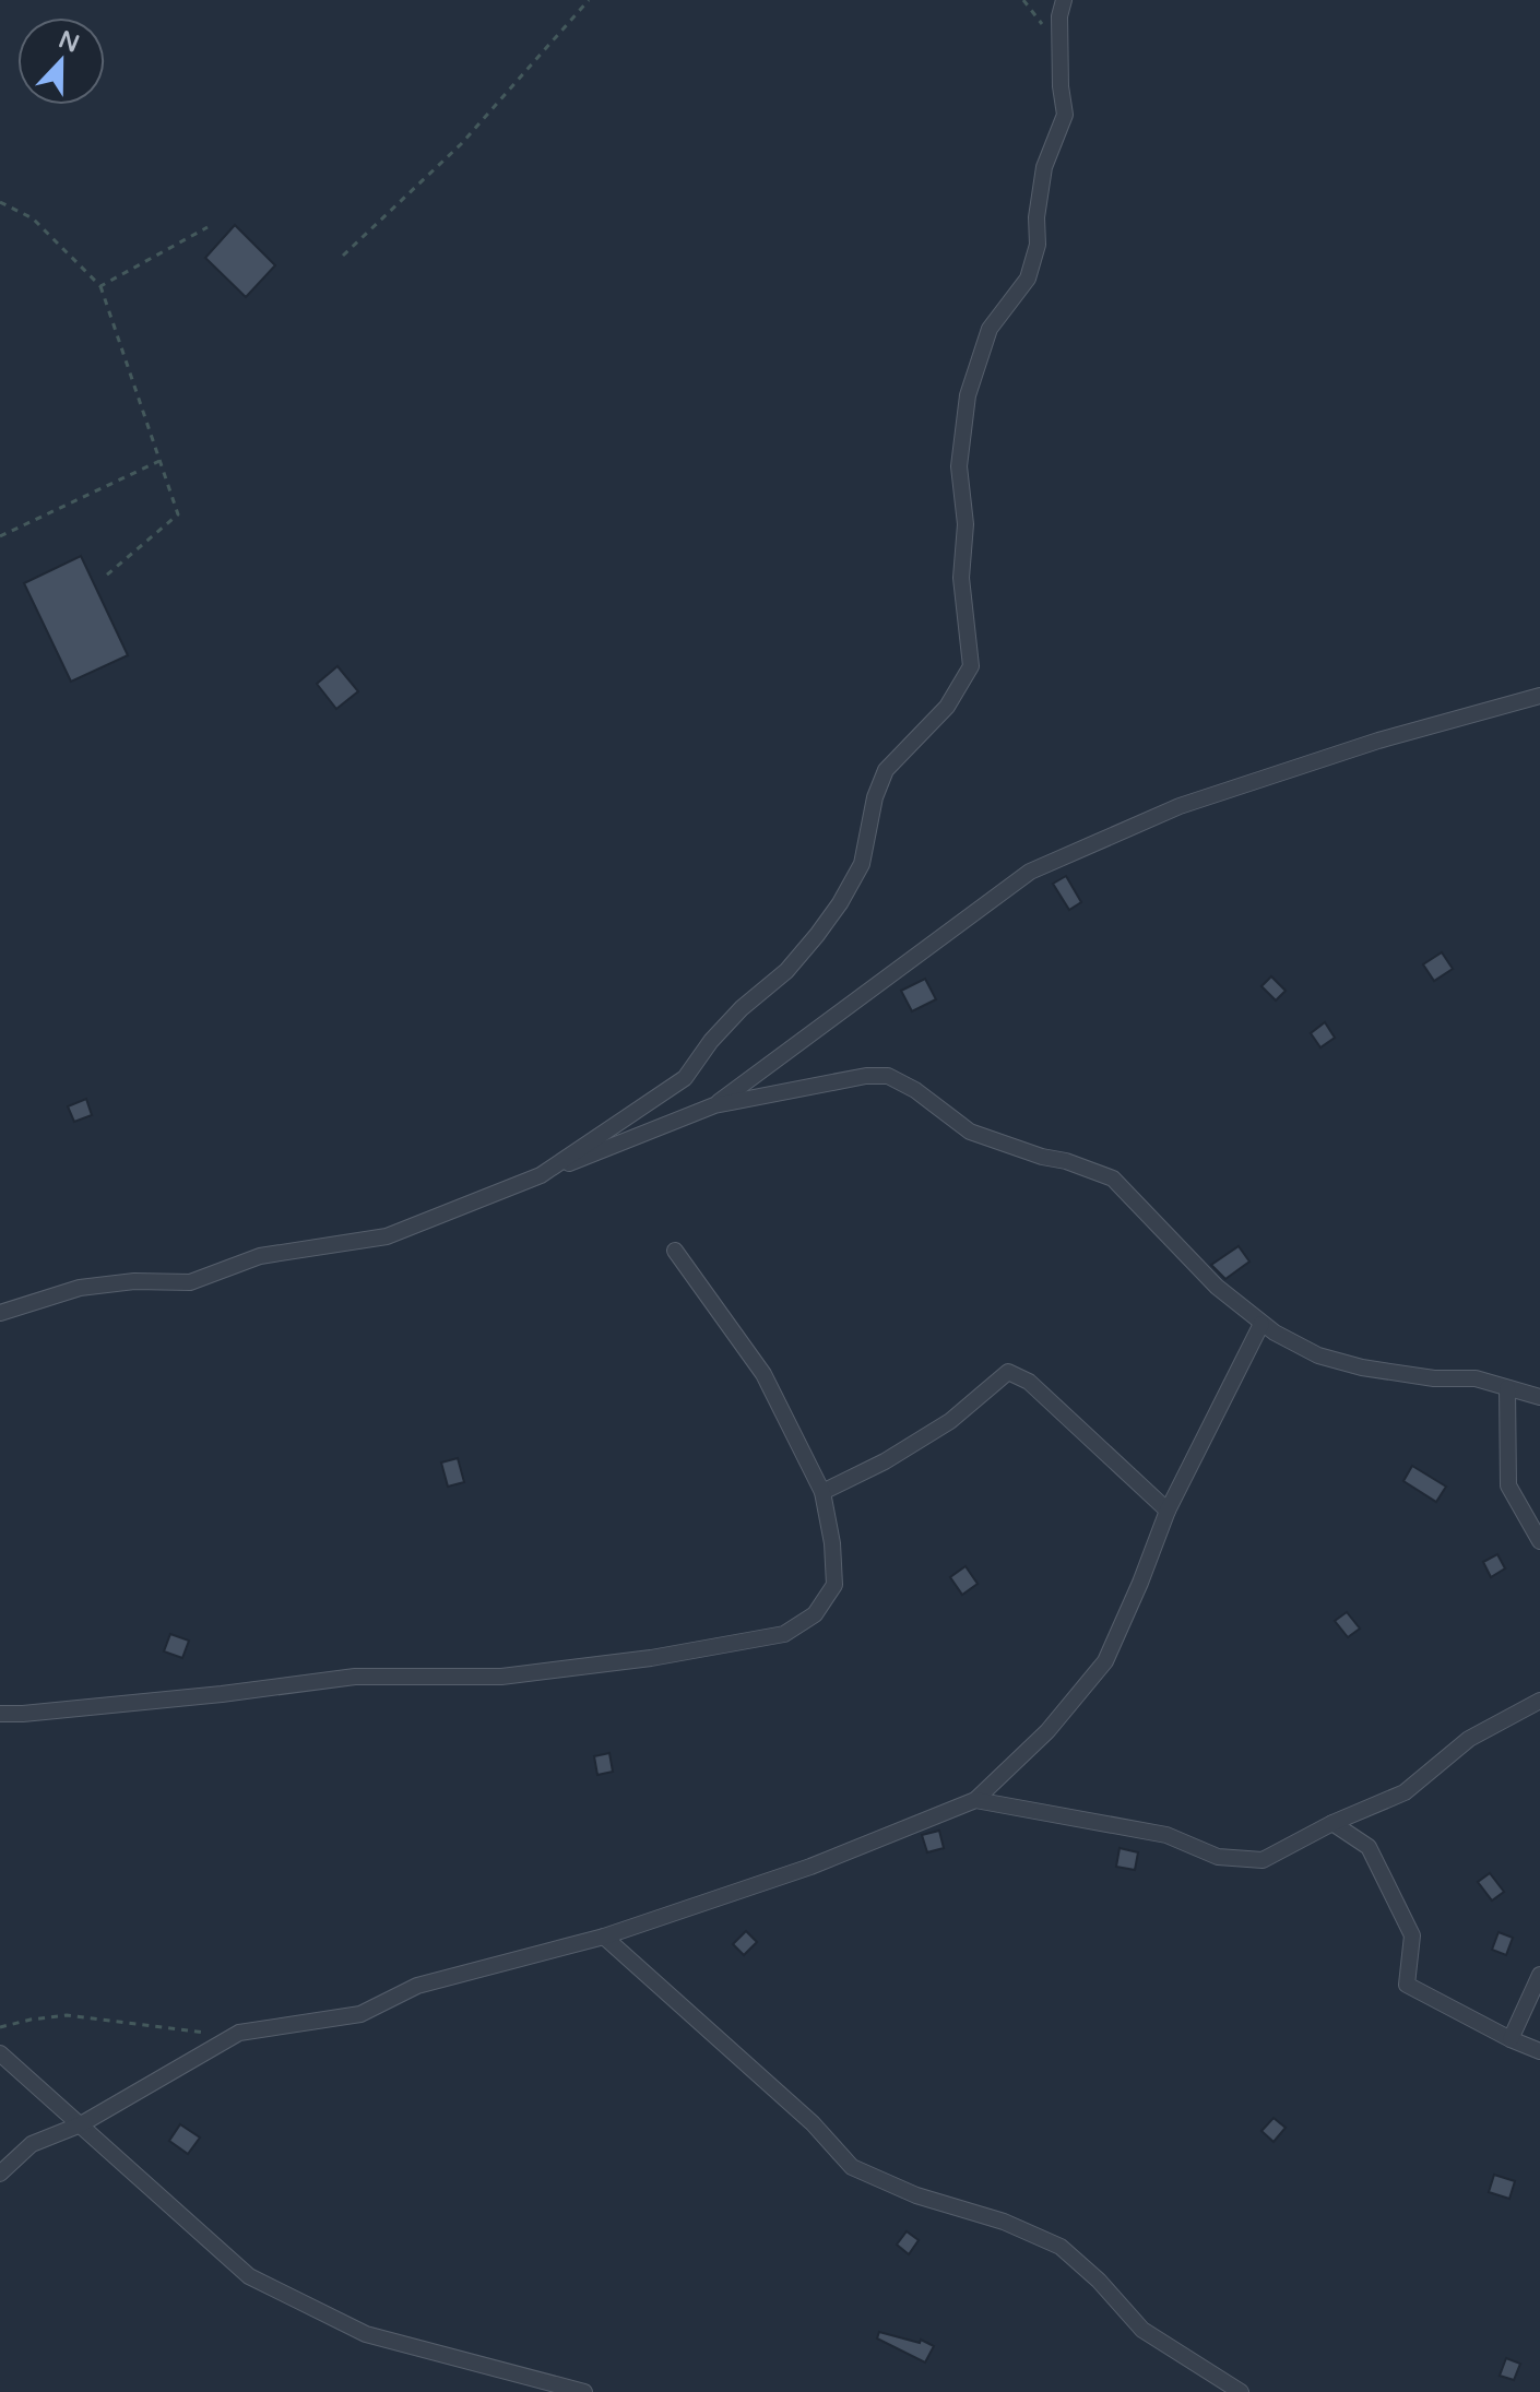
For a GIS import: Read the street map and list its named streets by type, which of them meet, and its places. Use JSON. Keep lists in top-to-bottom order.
{
  "north": "top"
}
